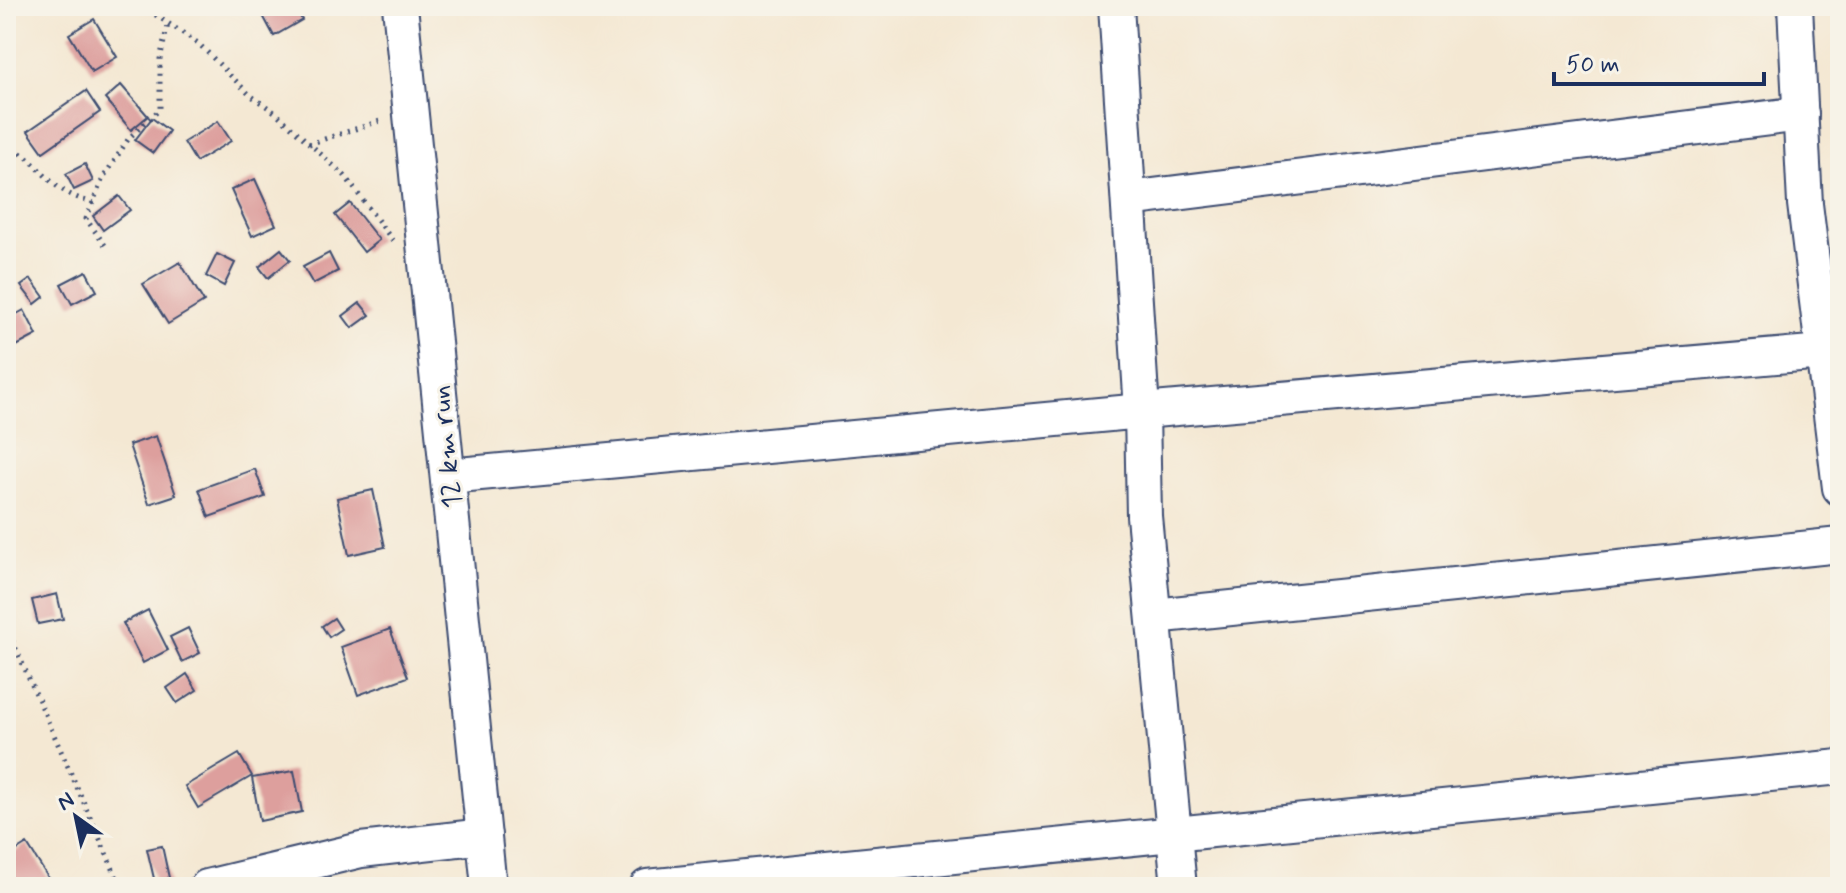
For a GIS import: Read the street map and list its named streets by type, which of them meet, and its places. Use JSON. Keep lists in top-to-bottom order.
{
  "streets": {
    "street": ["12 km run"]
  },
  "scale_bar": "50 m",
  "north": "top left"
}
